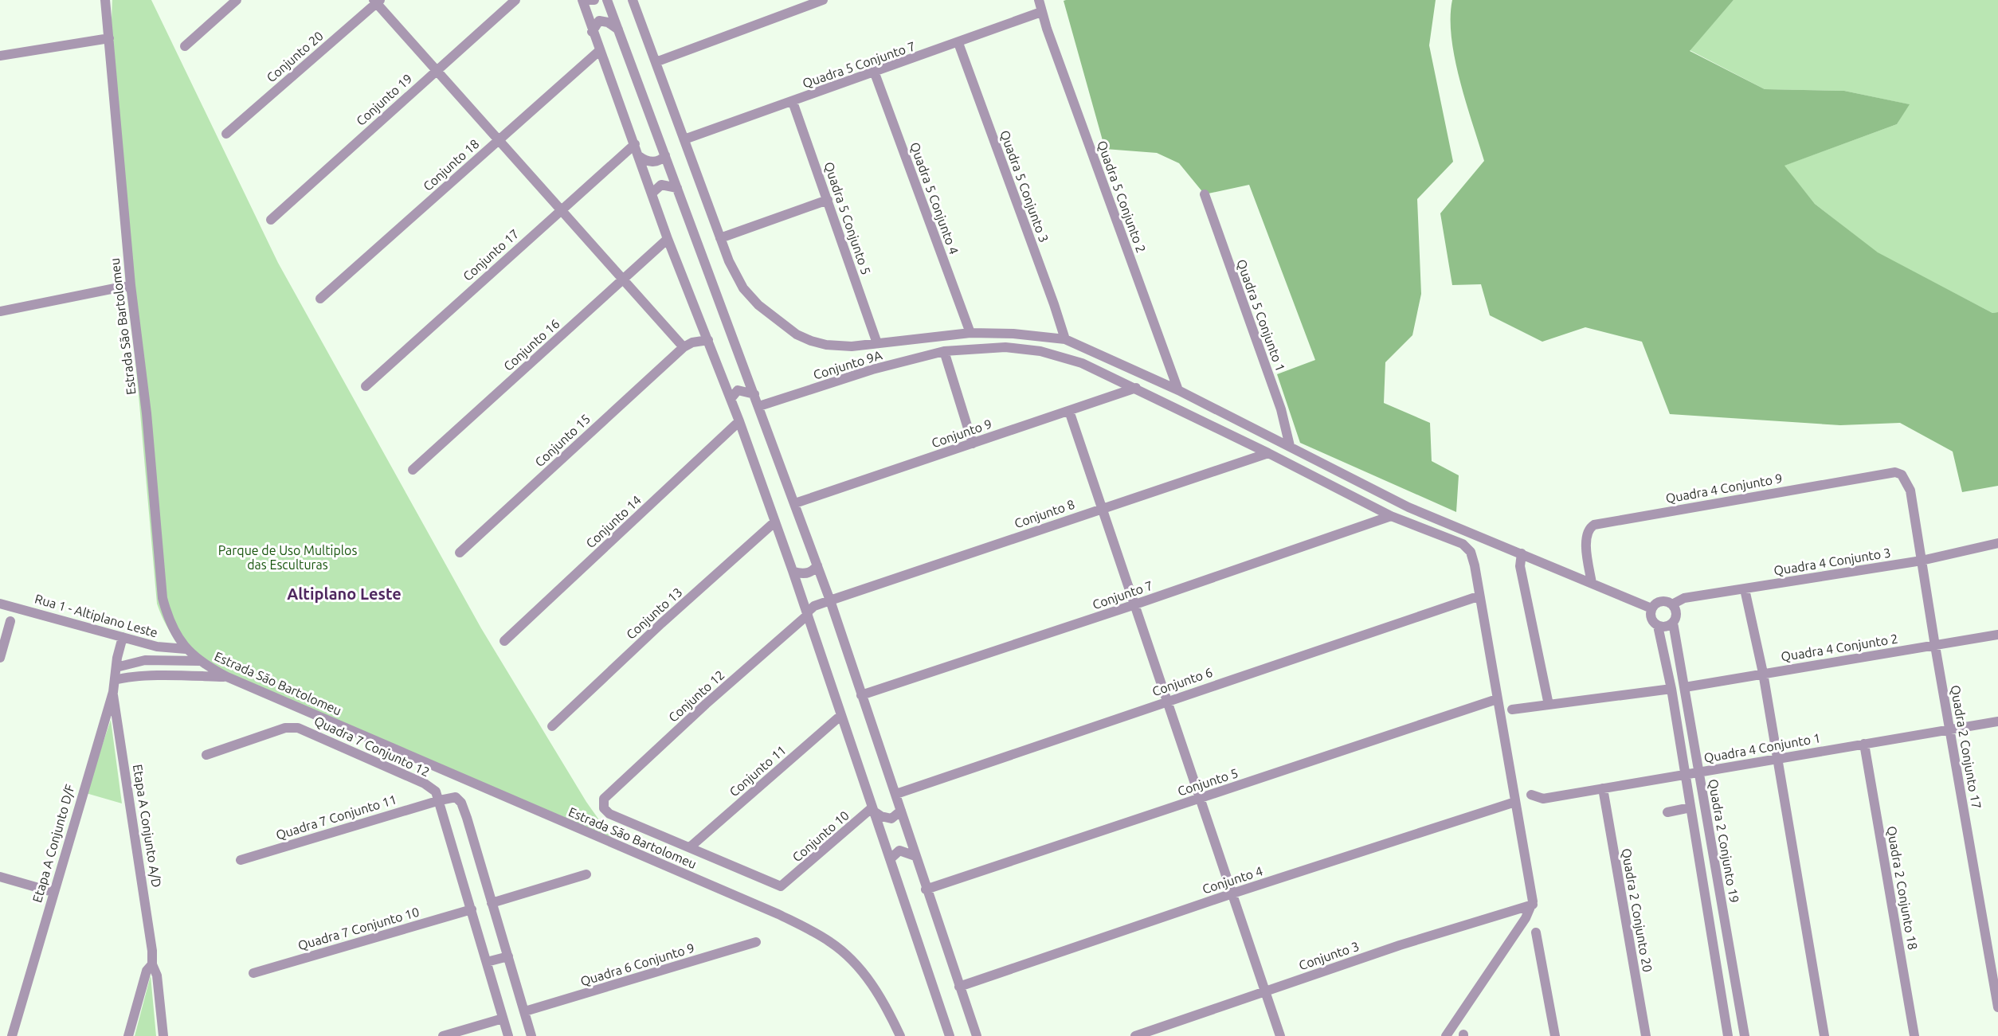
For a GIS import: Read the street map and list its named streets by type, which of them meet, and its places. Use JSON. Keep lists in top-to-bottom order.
{
  "streets": {
    "street": [
      "Conjunto 20",
      "Quadra 5 Conjunto 7",
      "Conjunto 19",
      "Conjunto 18",
      "Quadra 5 Conjunto 3",
      "Quadra 5 Conjunto 2",
      "Quadra 5 Conjunto 4",
      "Quadra 5 Conjunto 5",
      "Conjunto 17",
      "Quadra 5 Conjunto 1",
      "Estrada São Bartolomeu",
      "Conjunto 16",
      "Conjunto 9A",
      "Conjunto 9",
      "Conjunto 15",
      "Quadra 4 Conjunto 9",
      "Conjunto 8",
      "Conjunto 14",
      "Quadra 4 Conjunto 3",
      "Conjunto 7",
      "Conjunto 13",
      "Rua 1 - Altiplano Leste",
      "Quadra 4 Conjunto 2",
      "Conjunto 6",
      "Conjunto 12",
      "Quadra 7 Conjunto 12",
      "Quadra 2 Conjunto 17",
      "Quadra 4 Conjunto 1",
      "Conjunto 11",
      "Conjunto 5",
      "Quadra 7 Conjunto 11",
      "Etapa A Conjunto A/D",
      "Conjunto 10",
      "Quadra 2 Conjunto 19",
      "Etapa A Conjunto D/F",
      "Conjunto 4",
      "Quadra 2 Conjunto 18",
      "Quadra 2 Conjunto 20",
      "Quadra 7 Conjunto 10",
      "Conjunto 3",
      "Quadra 6 Conjunto 9"
    ]
  },
  "crossings": [
    ["Quadra 5 Conjunto 7", "Quadra 5 Conjunto 3"],
    ["Quadra 5 Conjunto 7", "Quadra 5 Conjunto 2"],
    ["Quadra 5 Conjunto 7", "Quadra 5 Conjunto 4"],
    ["Quadra 5 Conjunto 7", "Quadra 5 Conjunto 5"],
    ["Estrada São Bartolomeu", "Rua 1 - Altiplano Leste"],
    ["Conjunto 9A", "Conjunto 9"],
    ["Conjunto 9A", "Conjunto 8"],
    ["Conjunto 9A", "Conjunto 7"],
    ["Conjunto 9A", "Conjunto 6"],
    ["Quadra 4 Conjunto 9", "Quadra 2 Conjunto 17"],
    ["Conjunto 8", "Conjunto 12"],
    ["Quadra 4 Conjunto 3", "Quadra 2 Conjunto 17"],
    ["Quadra 4 Conjunto 3", "Quadra 2 Conjunto 19"],
    ["Rua 1 - Altiplano Leste", "Etapa A Conjunto D/F"],
    ["Quadra 4 Conjunto 2", "Quadra 2 Conjunto 17"],
    ["Quadra 4 Conjunto 2", "Quadra 2 Conjunto 19"],
    ["Conjunto 12", "Conjunto 11"],
    ["Conjunto 12", "Conjunto 10"],
    ["Quadra 7 Conjunto 12", "Quadra 7 Conjunto 11"],
    ["Quadra 2 Conjunto 17", "Quadra 4 Conjunto 1"],
    ["Quadra 4 Conjunto 1", "Quadra 2 Conjunto 19"],
    ["Quadra 4 Conjunto 1", "Quadra 2 Conjunto 18"],
    ["Quadra 4 Conjunto 1", "Quadra 2 Conjunto 20"],
    ["Conjunto 11", "Conjunto 10"],
    ["Etapa A Conjunto A/D", "Etapa A Conjunto D/F"]
  ],
  "districts": ["Altiplano Leste"],
  "parks": ["Parque de Uso Multiplos das Esculturas"]
}
